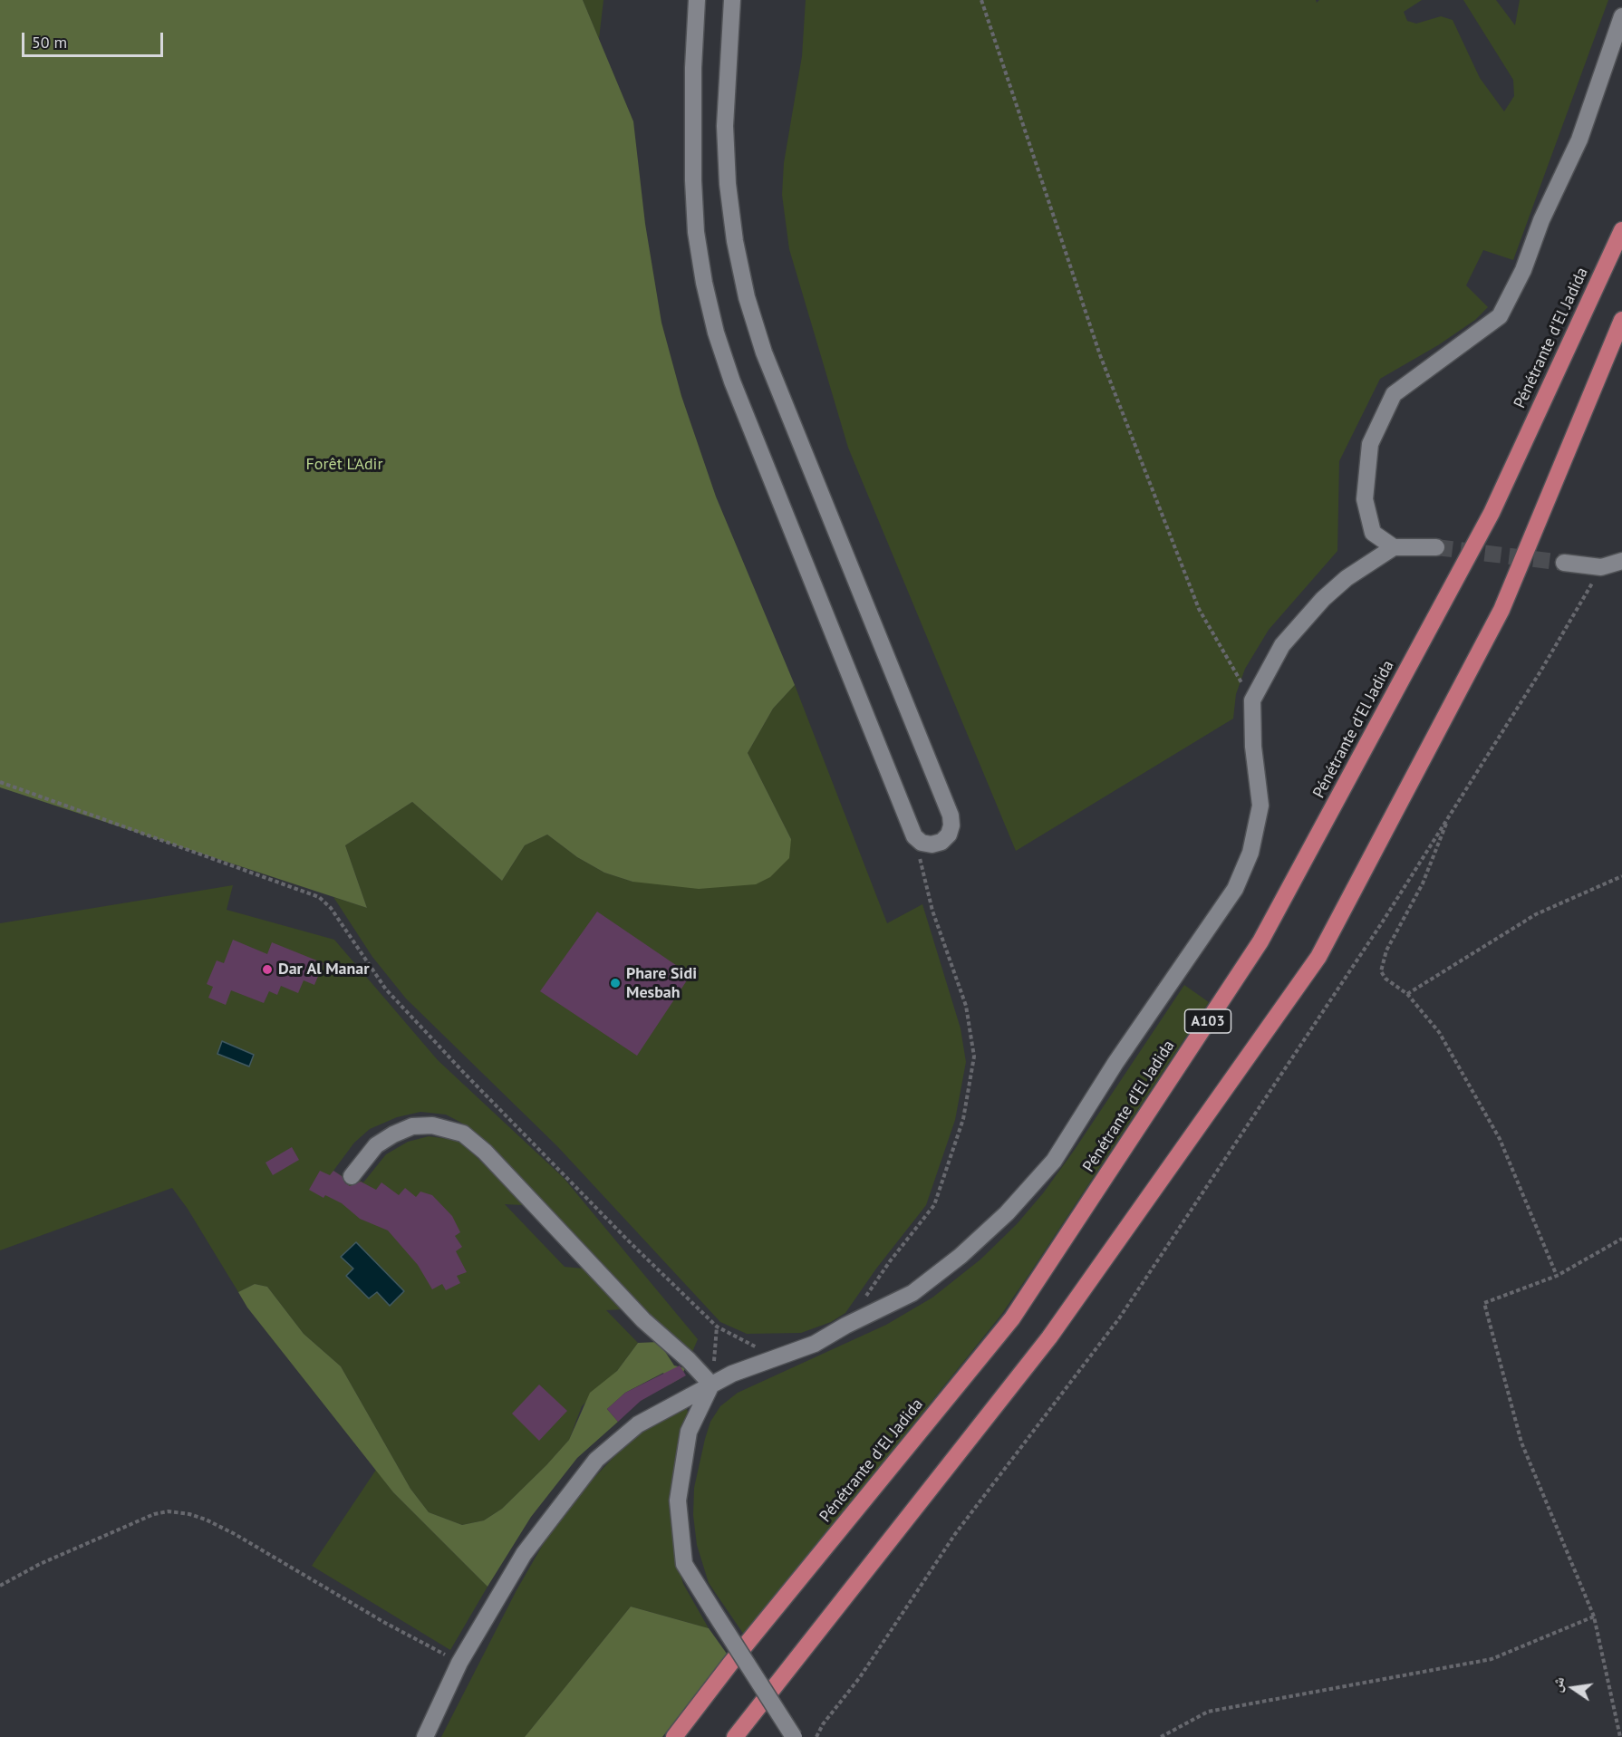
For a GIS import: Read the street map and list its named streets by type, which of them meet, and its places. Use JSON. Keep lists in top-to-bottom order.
{
  "streets": {
    "highway": ["Pénétrante d'El Jadida", "A103"]
  },
  "parks": ["Forêt L'Adir"],
  "places": ["Dar Al Manar", "Phare Sidi Mesbah"],
  "scale_bar": "50 m",
  "north": "left"
}
